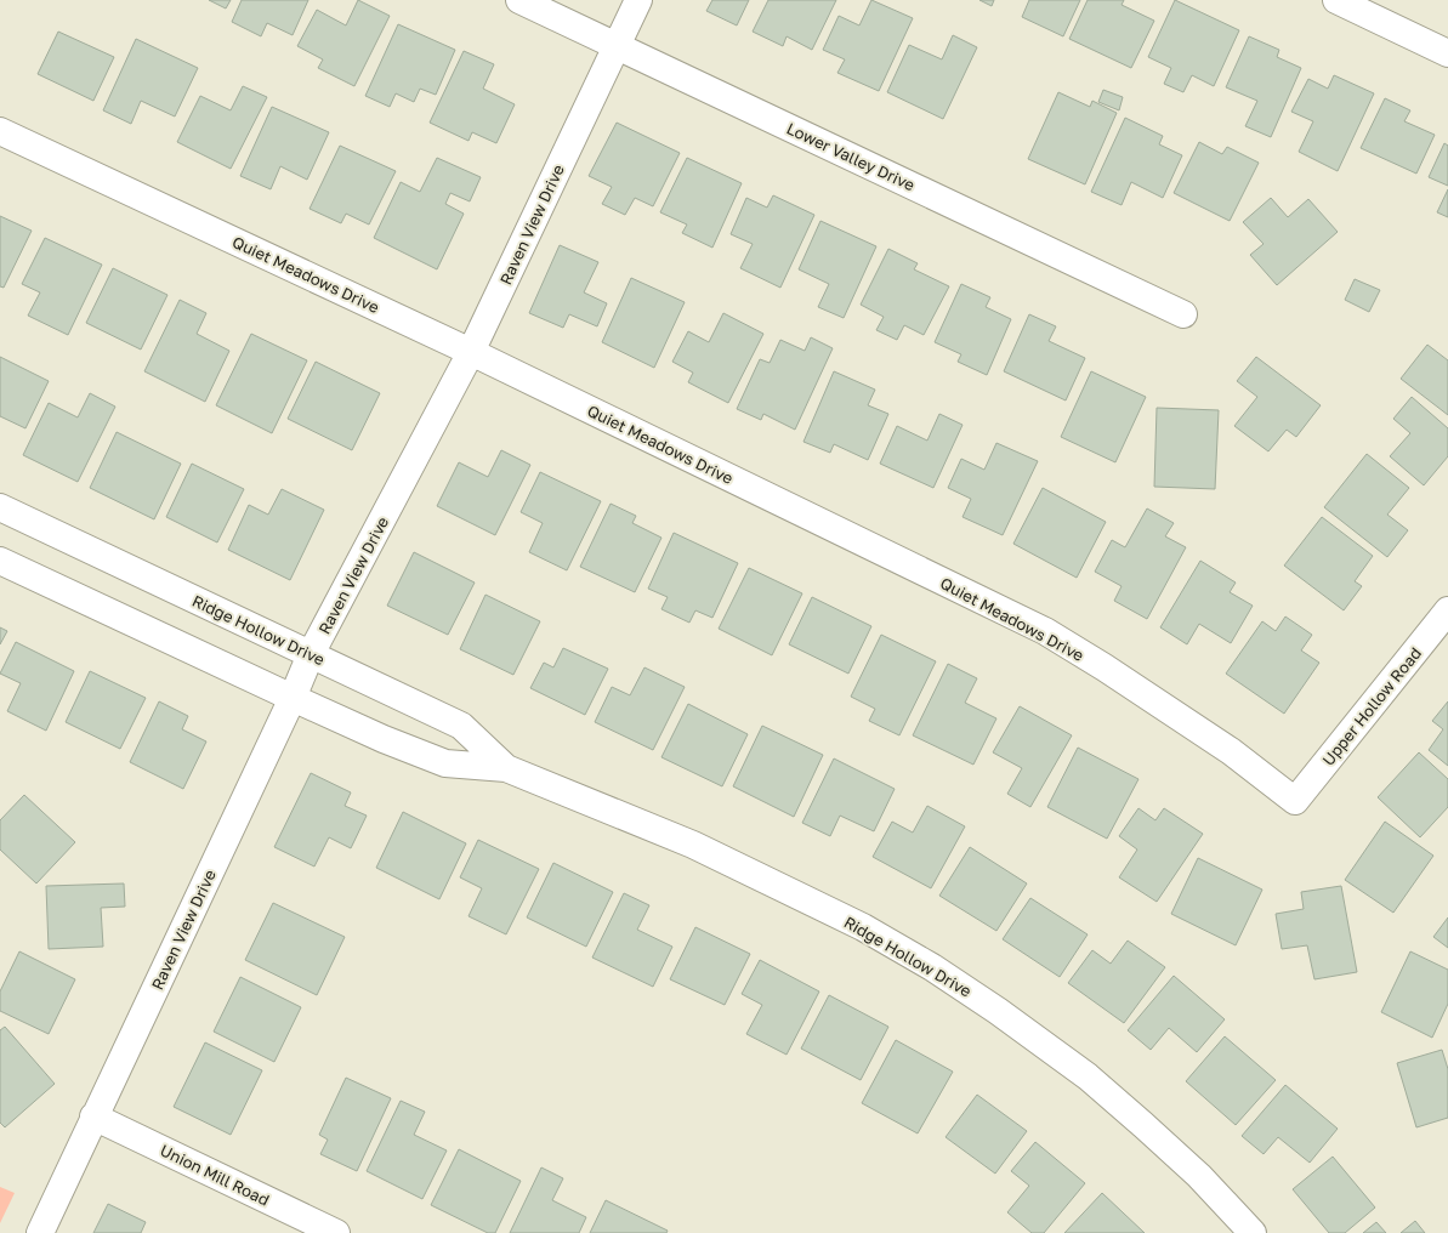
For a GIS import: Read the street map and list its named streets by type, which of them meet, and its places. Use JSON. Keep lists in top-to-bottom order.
{
  "streets": {
    "street": [
      "Lower Valley Drive",
      "Raven View Drive",
      "Quiet Meadows Drive",
      "Ridge Hollow Drive",
      "Upper Hollow Road",
      "Union Mill Road"
    ]
  },
  "crossings": [
    ["Lower Valley Drive", "Raven View Drive"],
    ["Raven View Drive", "Quiet Meadows Drive"],
    ["Raven View Drive", "Ridge Hollow Drive"],
    ["Raven View Drive", "Union Mill Road"],
    ["Quiet Meadows Drive", "Upper Hollow Road"]
  ]
}
